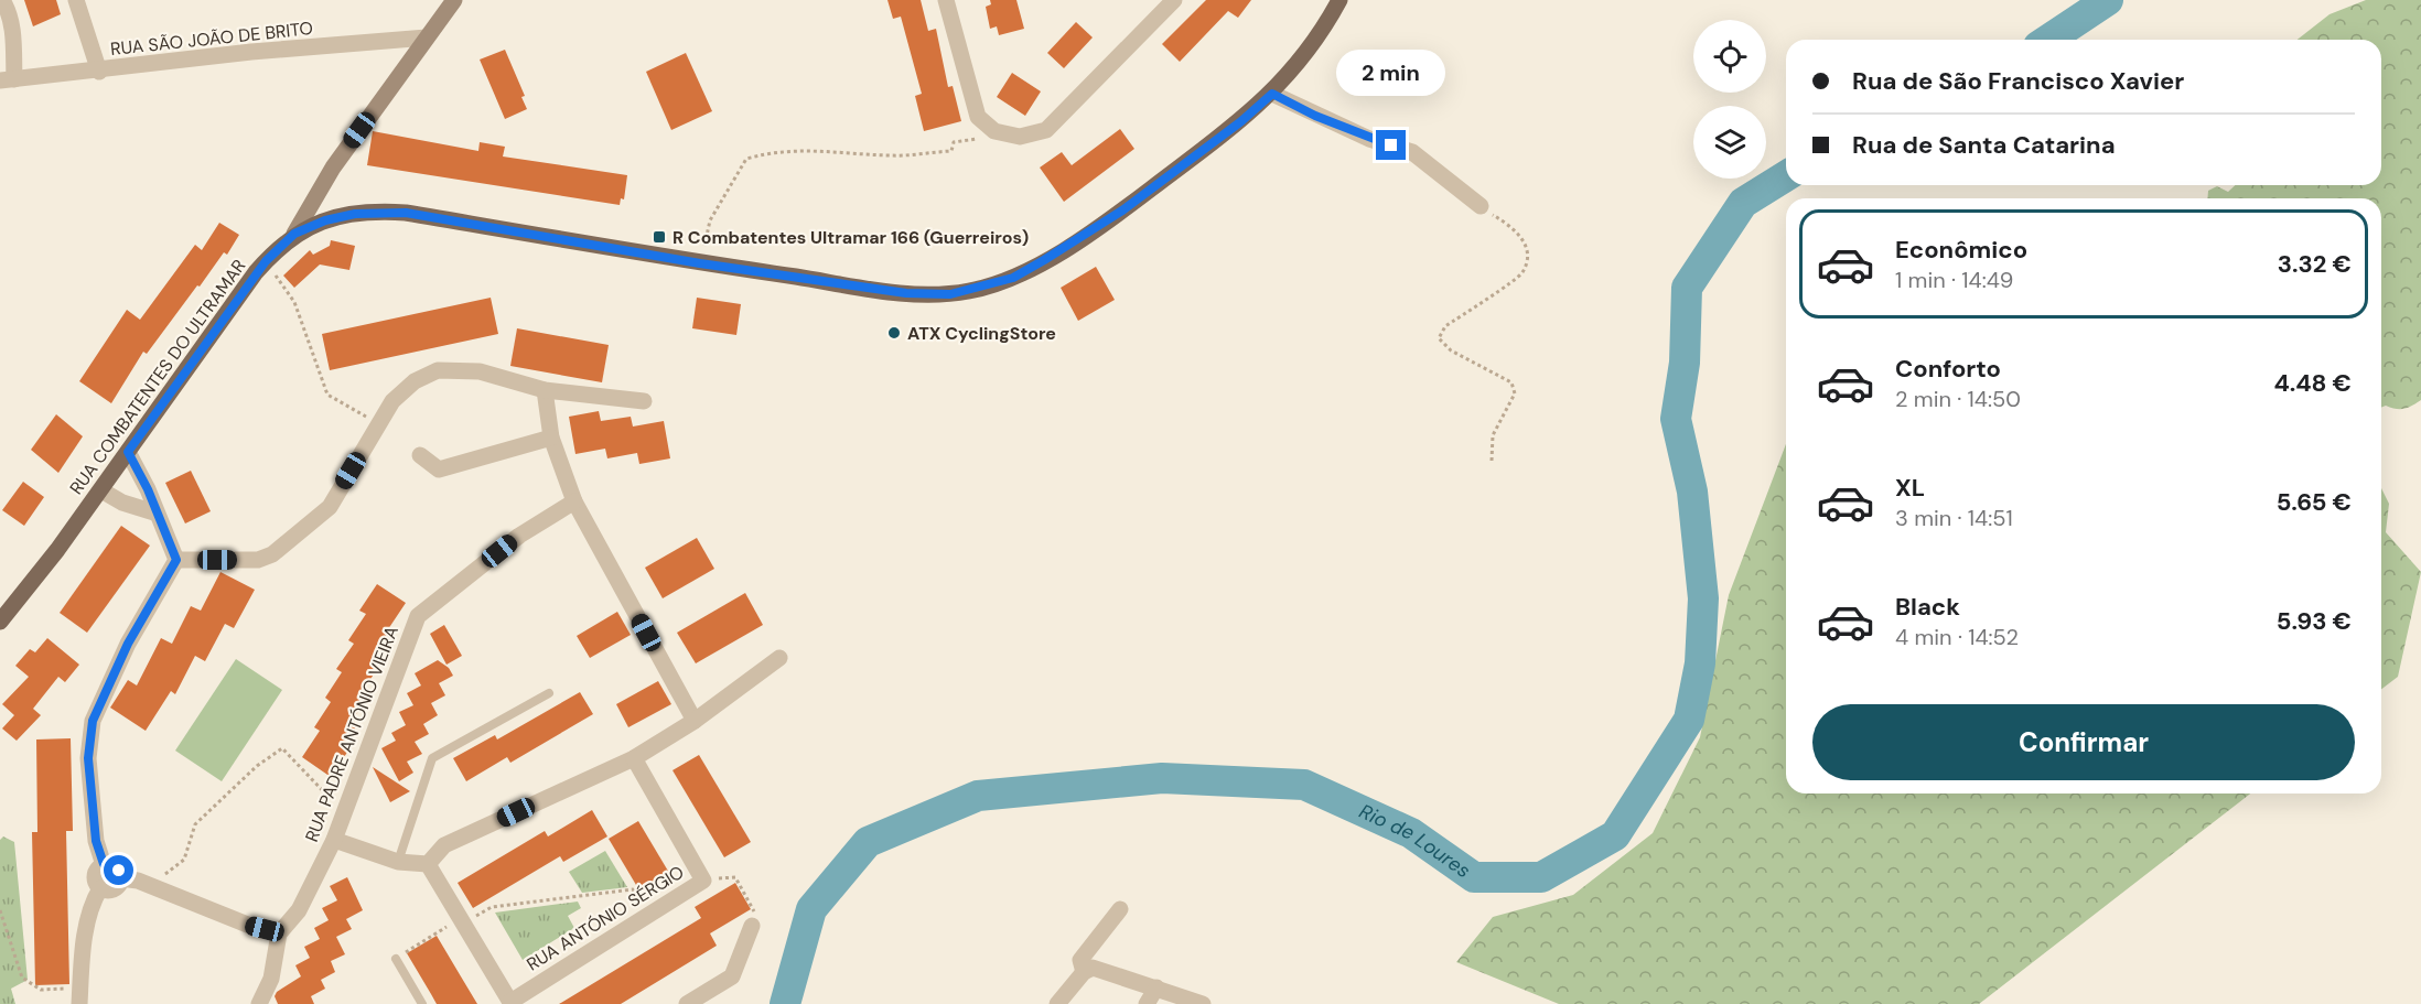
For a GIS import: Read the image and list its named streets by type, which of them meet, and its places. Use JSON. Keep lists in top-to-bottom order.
{
  "streets": {
    "main road": ["RUA COMBATENTES DO ULTRAMAR"],
    "street": ["RUA SÃO JOÃO DE BRITO", "RUA PADRE ANTÓNIO VIEIRA", "RUA ANTÓNIO SÉRGIO"]
  },
  "water": ["Rio de Loures"],
  "places": {
    "transit": ["R Combatentes Ultramar 166 (Guerreiros)"],
    "other": ["ATX CyclingStore"]
  },
  "page": {
    "banner": ["Rua de São Francisco Xavier", "Rua de Santa Catarina"],
    "bubble": "2 min",
    "list": [
      {
        "name": "Econômico",
        "note": "1 min · 14:49",
        "value": "3.32 €"
      },
      {
        "name": "Conforto",
        "note": "2 min · 14:50",
        "value": "4.48 €"
      },
      {
        "name": "XL",
        "note": "3 min · 14:51",
        "value": "5.65 €"
      },
      {
        "name": "Black",
        "note": "4 min · 14:52",
        "value": "5.93 €"
      }
    ],
    "buttons": "Confirmar"
  }
}
